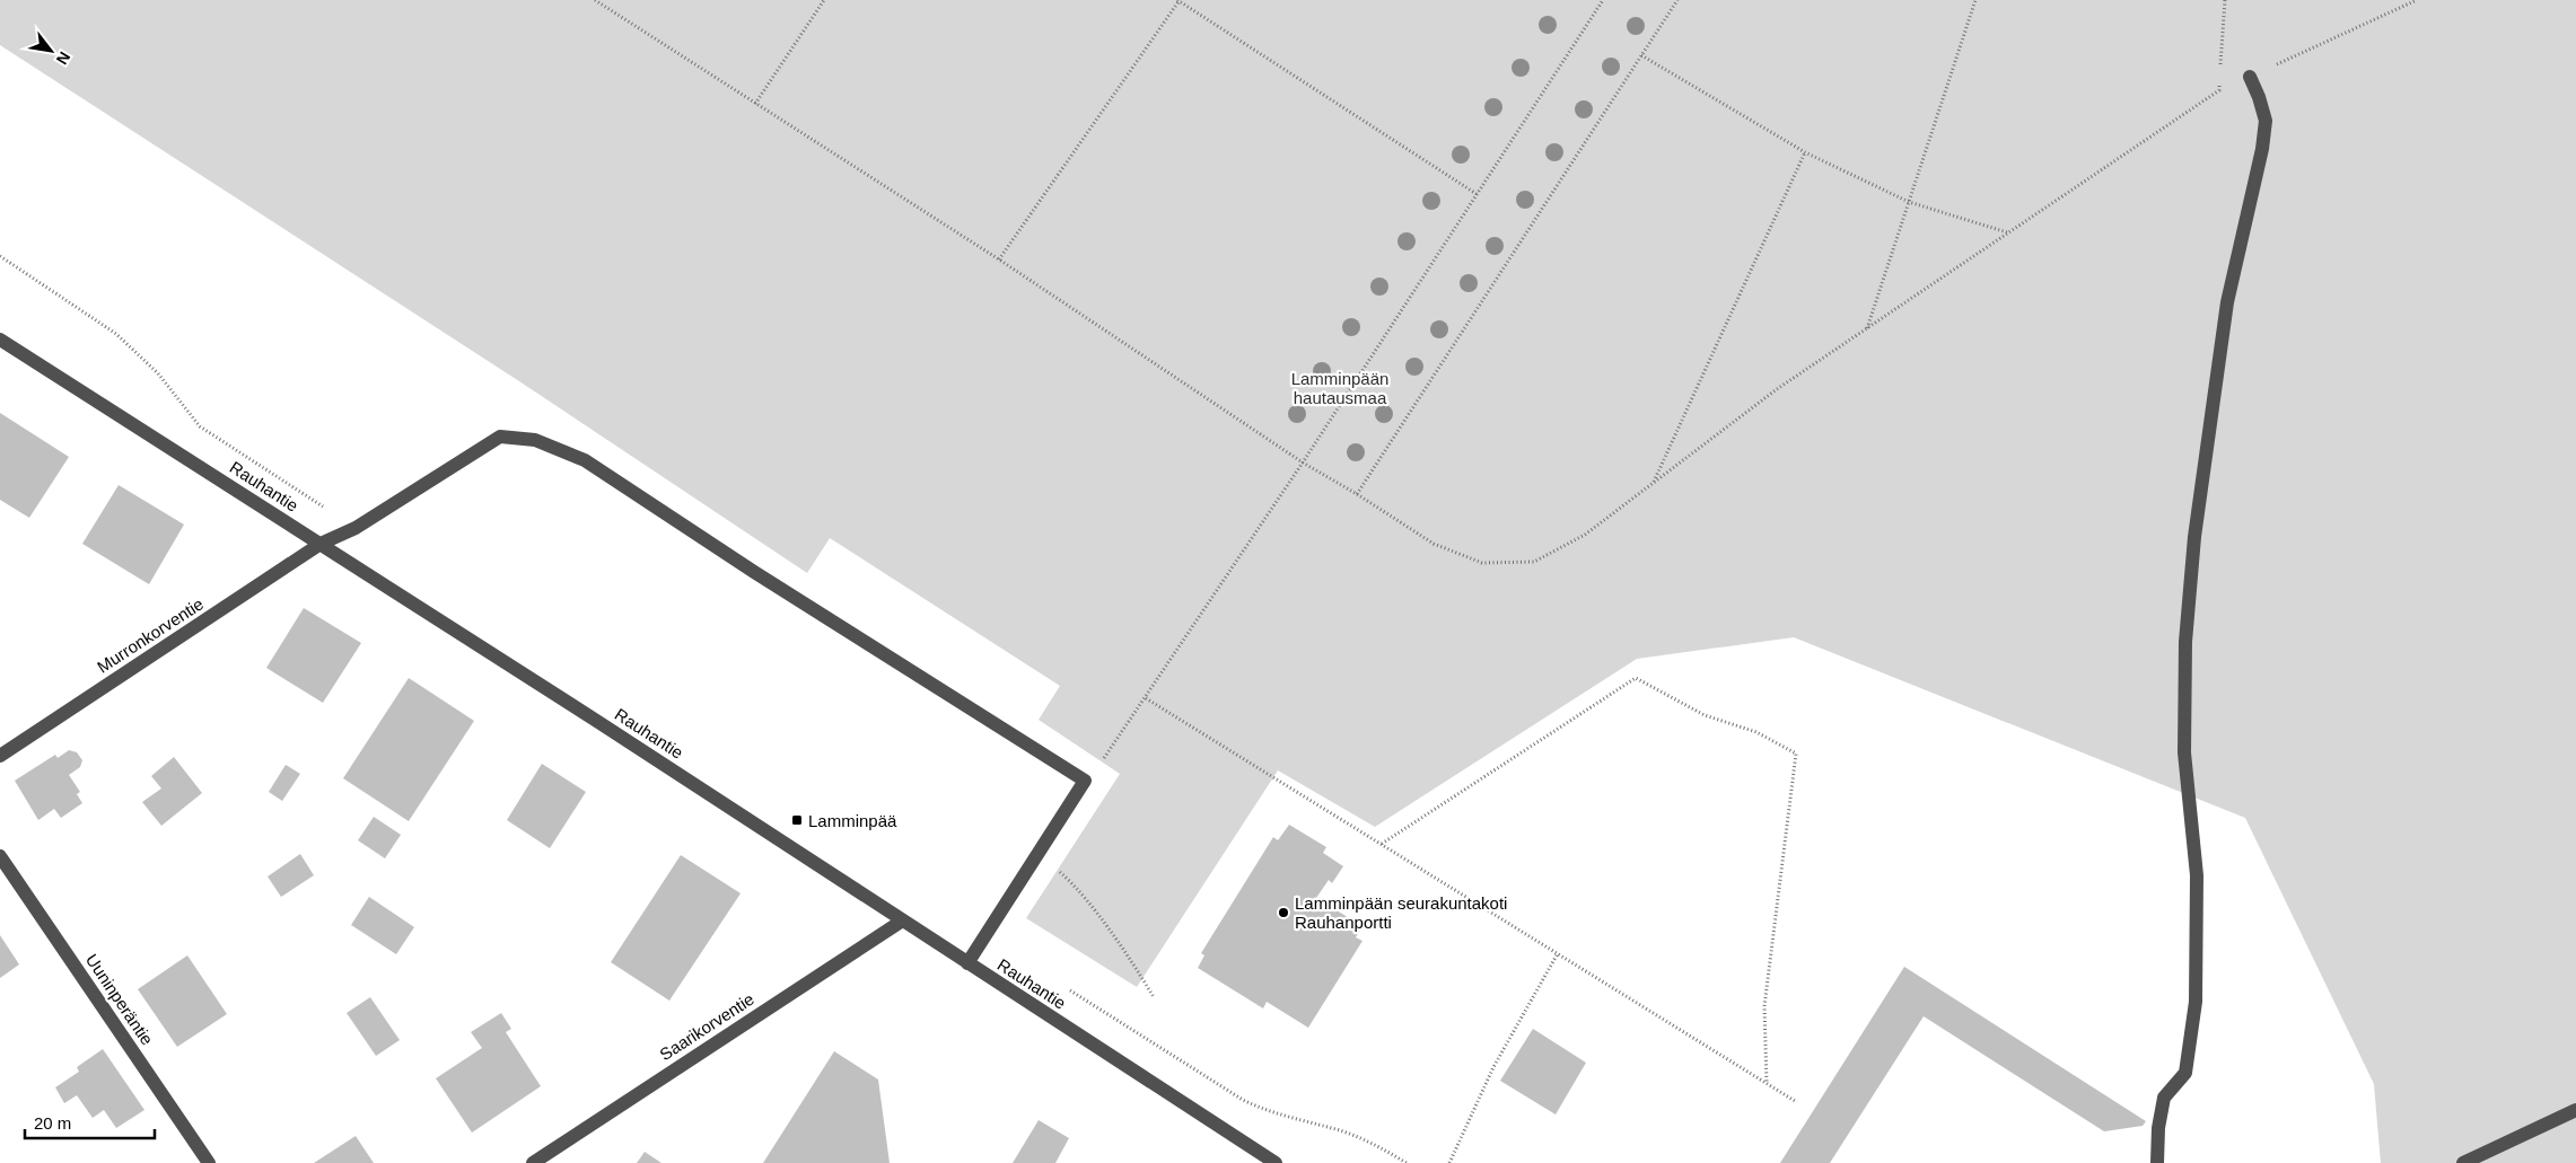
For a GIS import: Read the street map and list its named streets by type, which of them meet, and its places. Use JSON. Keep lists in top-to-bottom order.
{
  "streets": {
    "street": [
      "Rauhantie",
      "Murronkorventie",
      "Uuninperäntie",
      "Saarikorventie"
    ]
  },
  "crossings": [
    ["Rauhantie", "Murronkorventie"],
    ["Rauhantie", "Saarikorventie"]
  ],
  "parks": ["Lamminpään hautausmaa"],
  "places": {
    "transit": ["Lamminpää"],
    "other": ["Lamminpään seurakuntakoti Rauhanportti"]
  },
  "scale_bar": "20 m",
  "north": "bottom right"
}
